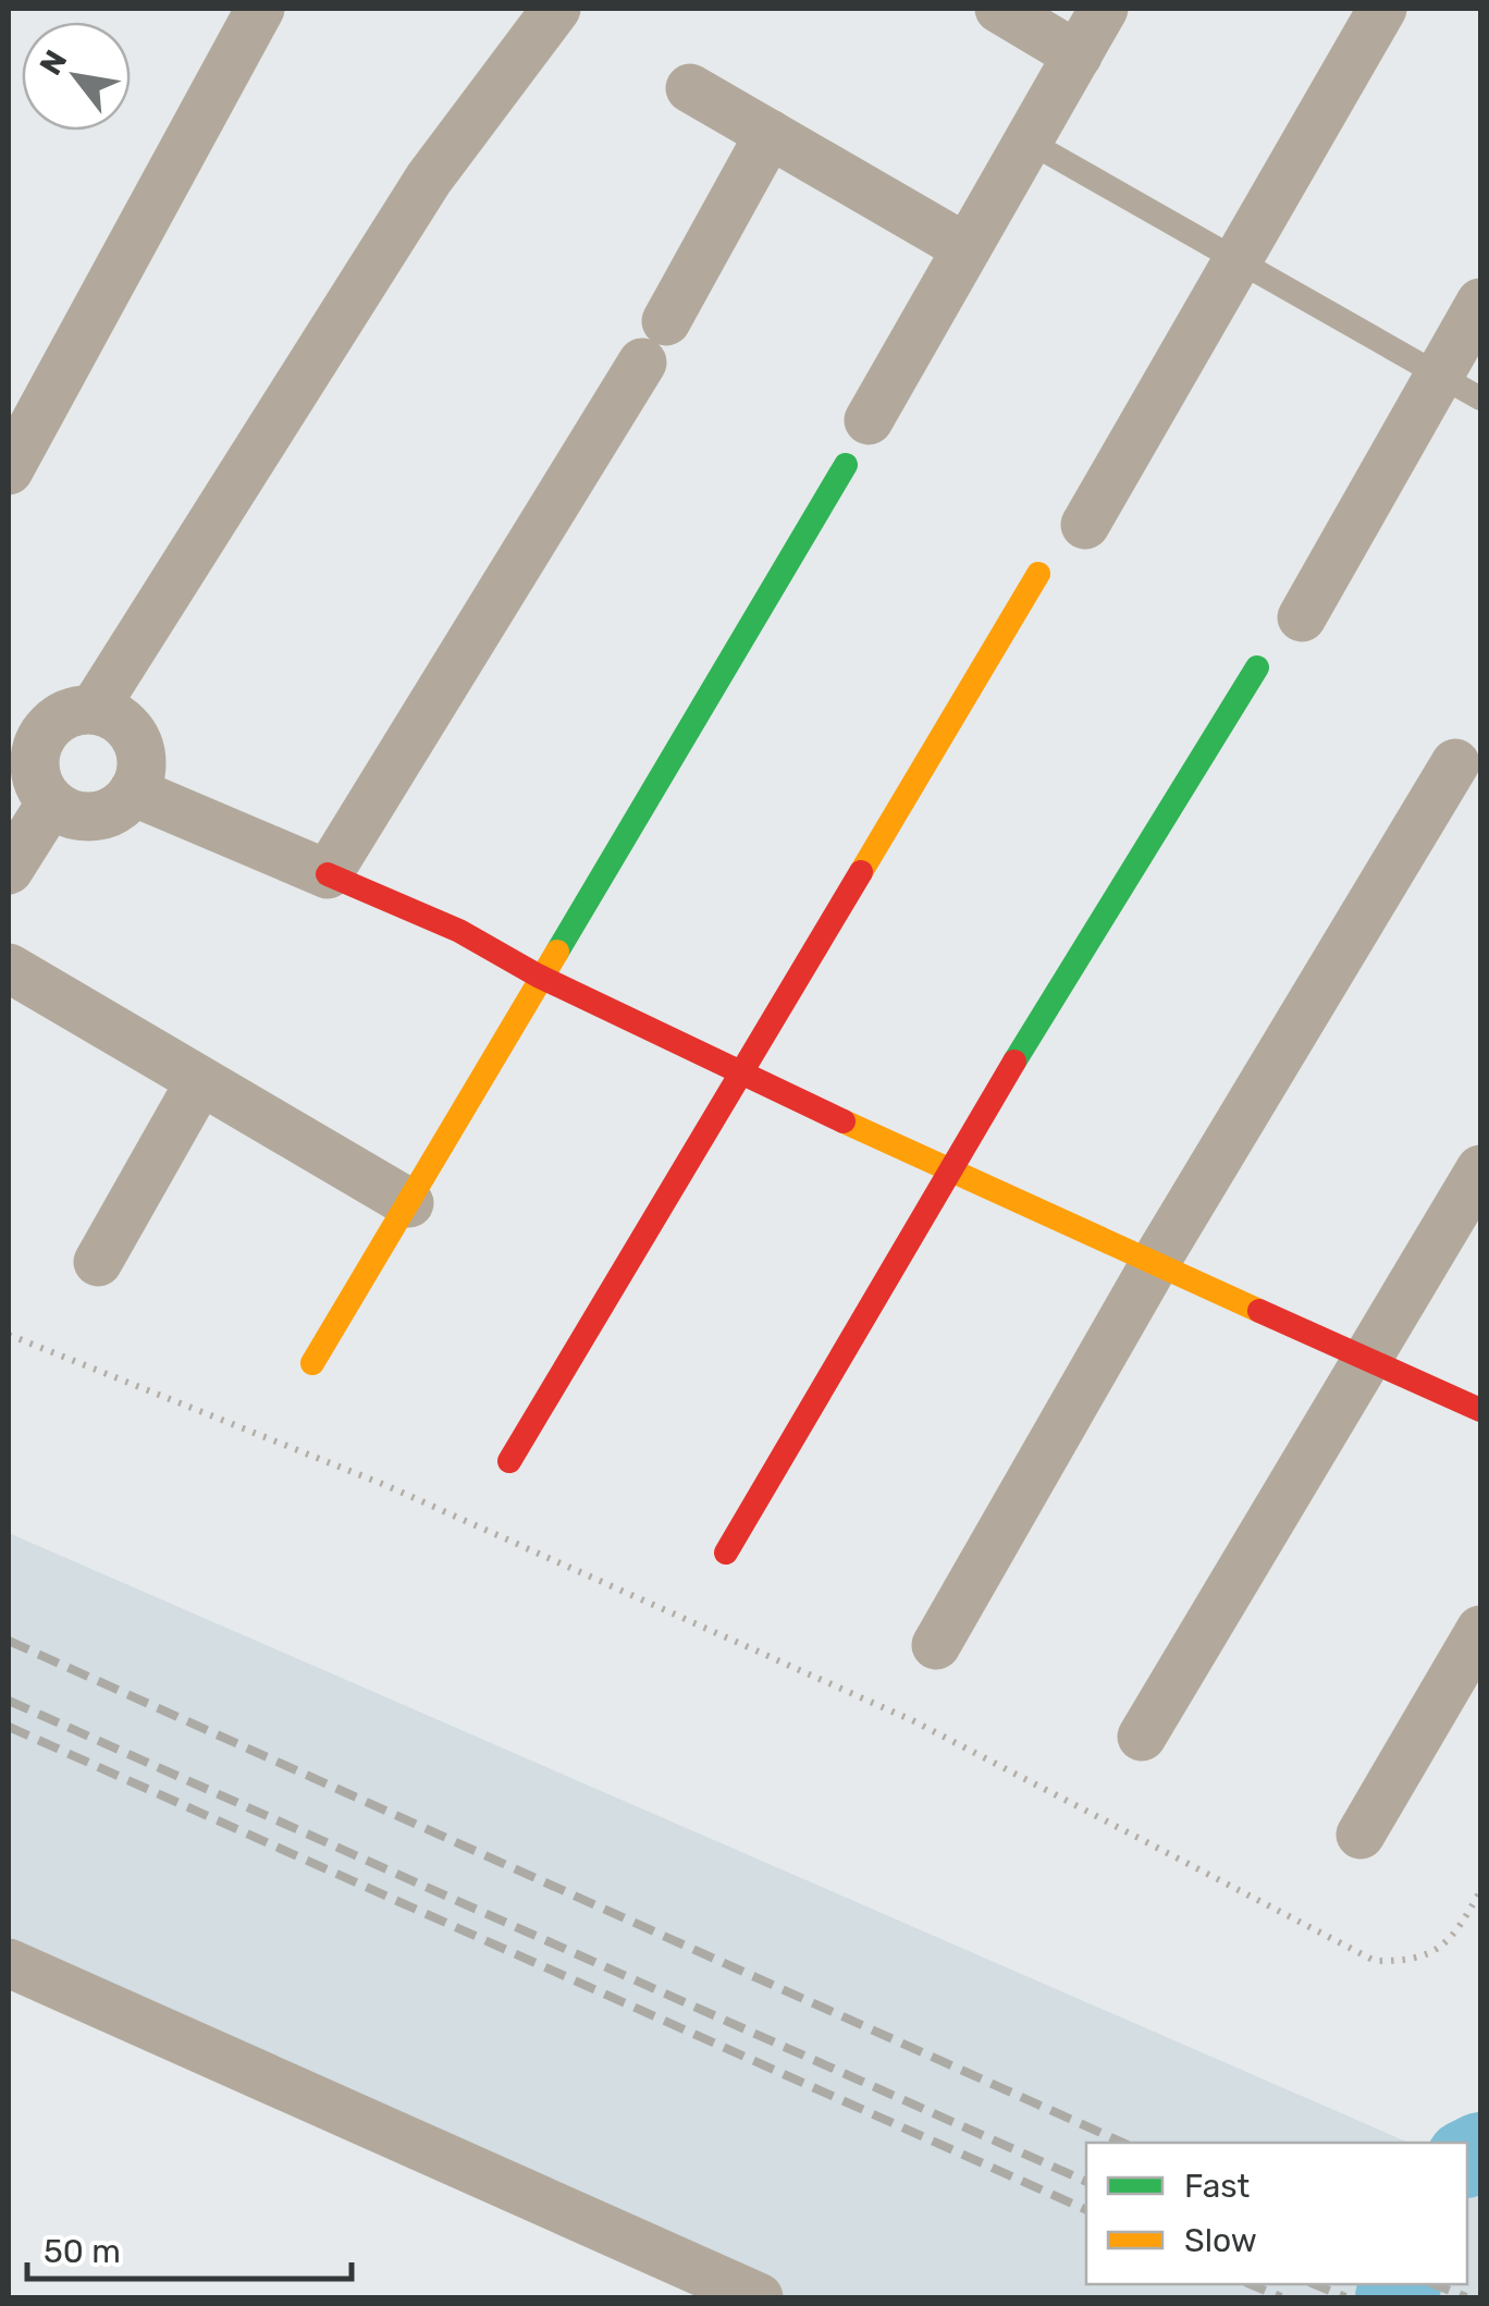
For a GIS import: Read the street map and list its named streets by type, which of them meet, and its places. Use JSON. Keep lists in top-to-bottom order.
{
  "legend": ["Fast", "Slow"],
  "scale_bar": "50 m",
  "north": "top left"
}
